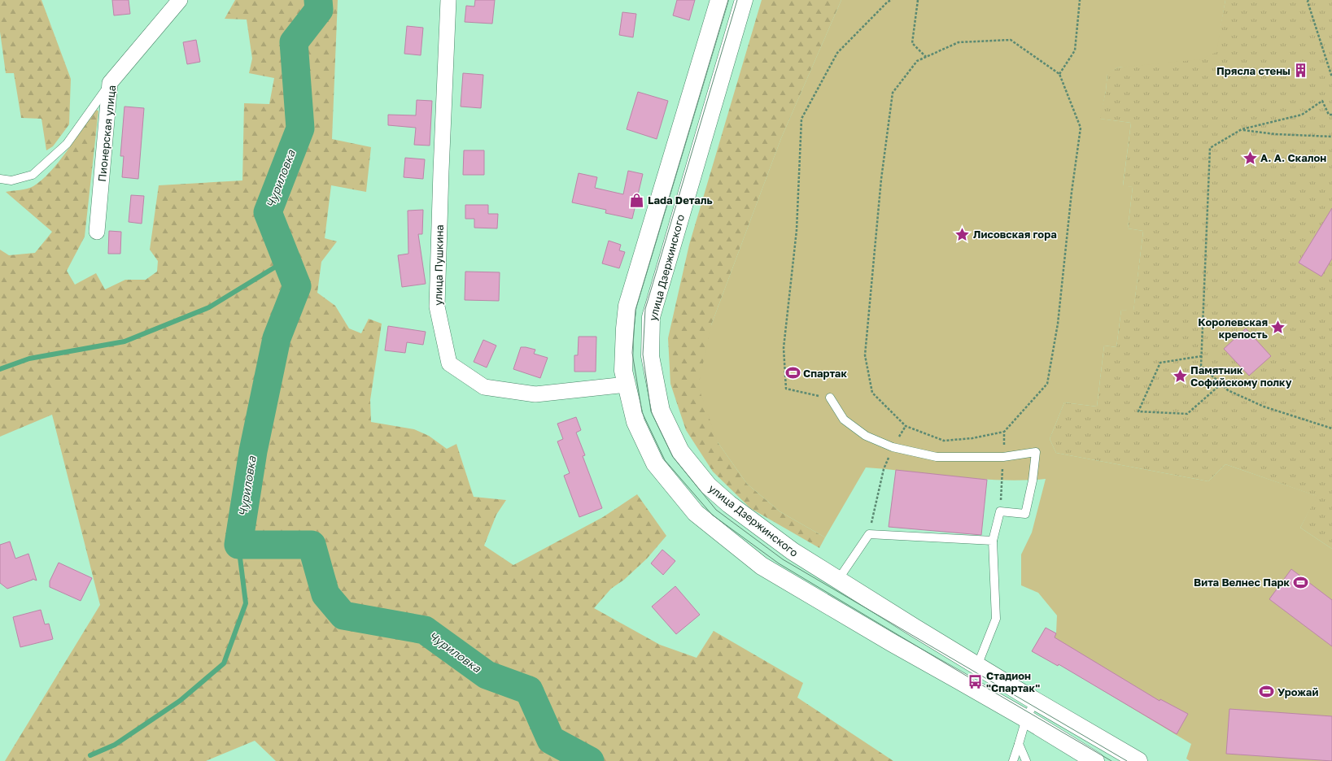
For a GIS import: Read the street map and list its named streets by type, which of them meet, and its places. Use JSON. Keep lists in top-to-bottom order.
{
  "streets": {
    "main road": ["улица Дзержинского"],
    "street": ["Пионерская улица", "улица Пушкина"]
  },
  "water": ["Чуриловка"],
  "places": {
    "building": ["Прясла стены"],
    "place": [
      "А. А. Скалон",
      "Лисовская гора",
      "Королевская крепость",
      "Памятник Софийскому полку"
    ],
    "shop": ["Lada Dеталь"],
    "sports": ["Спартак", "Вита Велнес Парк", "Урожай"],
    "bus stop": ["Стадион \"Спартак\""]
  }
}
